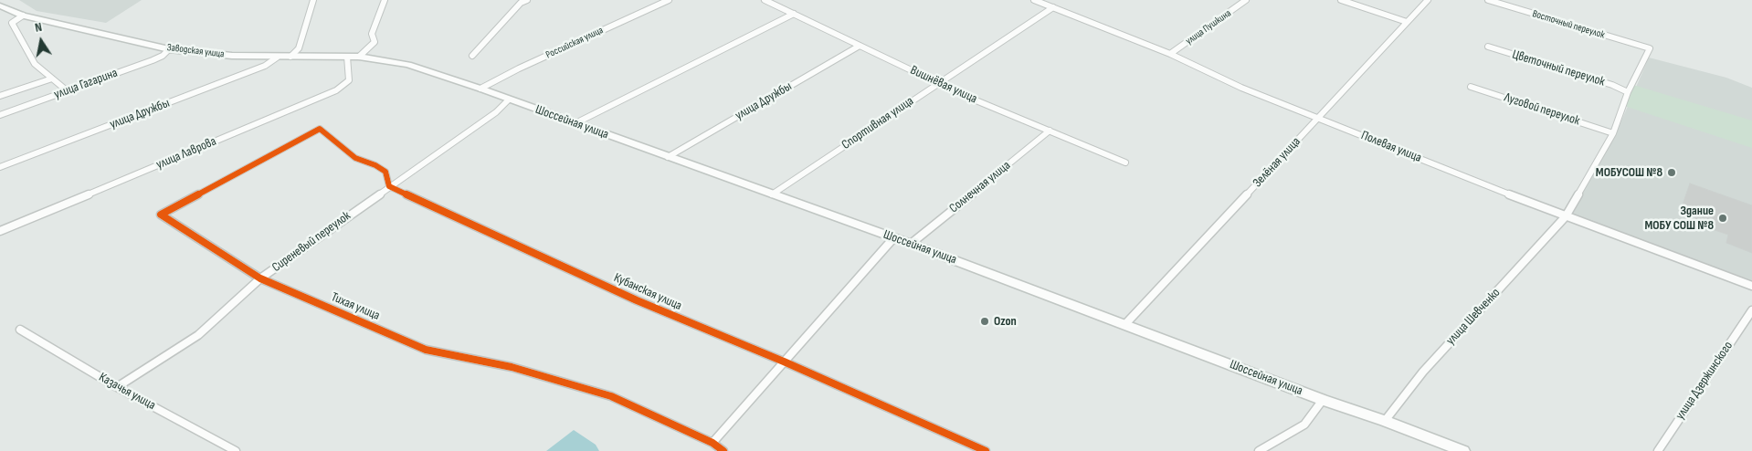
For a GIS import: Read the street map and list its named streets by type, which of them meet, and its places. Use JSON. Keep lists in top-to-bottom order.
{
  "streets": {
    "main road": ["Заводская улица", "Шоссейная улица"],
    "street": [
      "Восточный переулок",
      "улица Пушкина",
      "Российская улица",
      "Цветочный переулок",
      "улица Гагарина",
      "Вишнёвая улица",
      "улица Дружбы",
      "Луговой переулок",
      "Спортивная улица",
      "Полевая улица",
      "улица Лаврова",
      "Зелёная улица",
      "Солнечная улица",
      "Сиреневый переулок",
      "Кубанская улица",
      "Тихая улица",
      "улица Шевченко",
      "улица Дзержинского",
      "Казачья улица"
    ]
  },
  "crossings": [
    ["Восточный переулок", "улица Шевченко"],
    ["улица Пушкина", "Полевая улица"],
    ["Российская улица", "Шоссейная улица"],
    ["Заводская улица", "улица Гагарина"],
    ["Заводская улица", "улица Дружбы"],
    ["Заводская улица", "Шоссейная улица"],
    ["Заводская улица", "улица Лаврова"],
    ["Цветочный переулок", "улица Шевченко"],
    ["Вишнёвая улица", "улица Дружбы"],
    ["Вишнёвая улица", "Спортивная улица"],
    ["Вишнёвая улица", "Солнечная улица"],
    ["улица Дружбы", "Шоссейная улица"],
    ["Луговой переулок", "улица Шевченко"],
    ["Шоссейная улица", "Спортивная улица"],
    ["Шоссейная улица", "Зелёная улица"],
    ["Шоссейная улица", "Солнечная улица"],
    ["Шоссейная улица", "Сиреневый переулок"],
    ["Шоссейная улица", "улица Шевченко"],
    ["Спортивная улица", "Полевая улица"],
    ["Полевая улица", "Зелёная улица"],
    ["Полевая улица", "улица Шевченко"],
    ["Сиреневый переулок", "Кубанская улица"],
    ["Сиреневый переулок", "Тихая улица"],
    ["Сиреневый переулок", "Казачья улица"],
    ["Кубанская улица", "Тихая улица"]
  ],
  "places": ["МОБУСОШ №8", "Здание МОБУ СОШ №8", "Ozon"],
  "north": "top"
}
